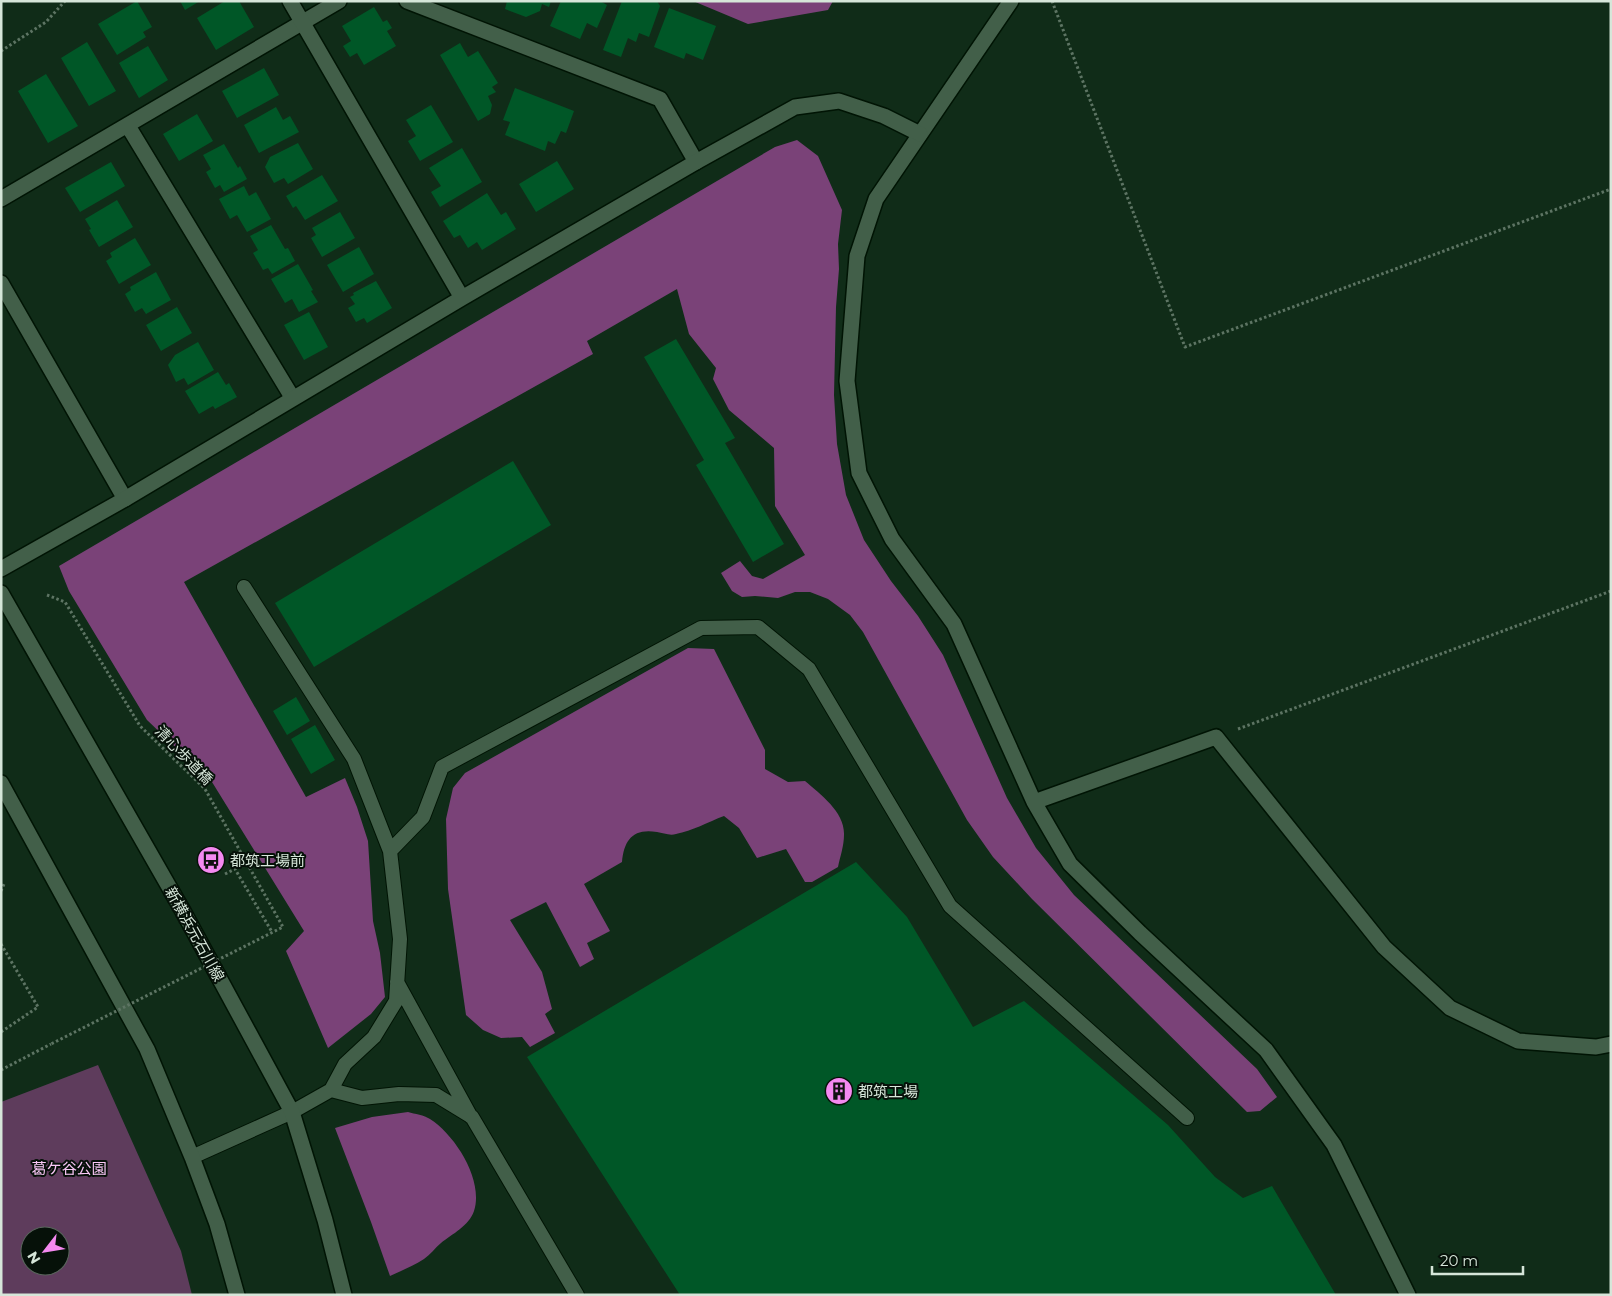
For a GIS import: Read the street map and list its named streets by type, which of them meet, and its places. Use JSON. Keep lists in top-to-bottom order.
{
  "streets": {
    "street": ["新横浜元石川線"],
    "path": ["清心歩道橋"]
  },
  "parks": ["葛ケ谷公園"],
  "places": {
    "bus stop": ["都筑工場前"],
    "building": ["都筑工場"]
  },
  "scale_bar": "20 m",
  "north": "bottom left"
}
